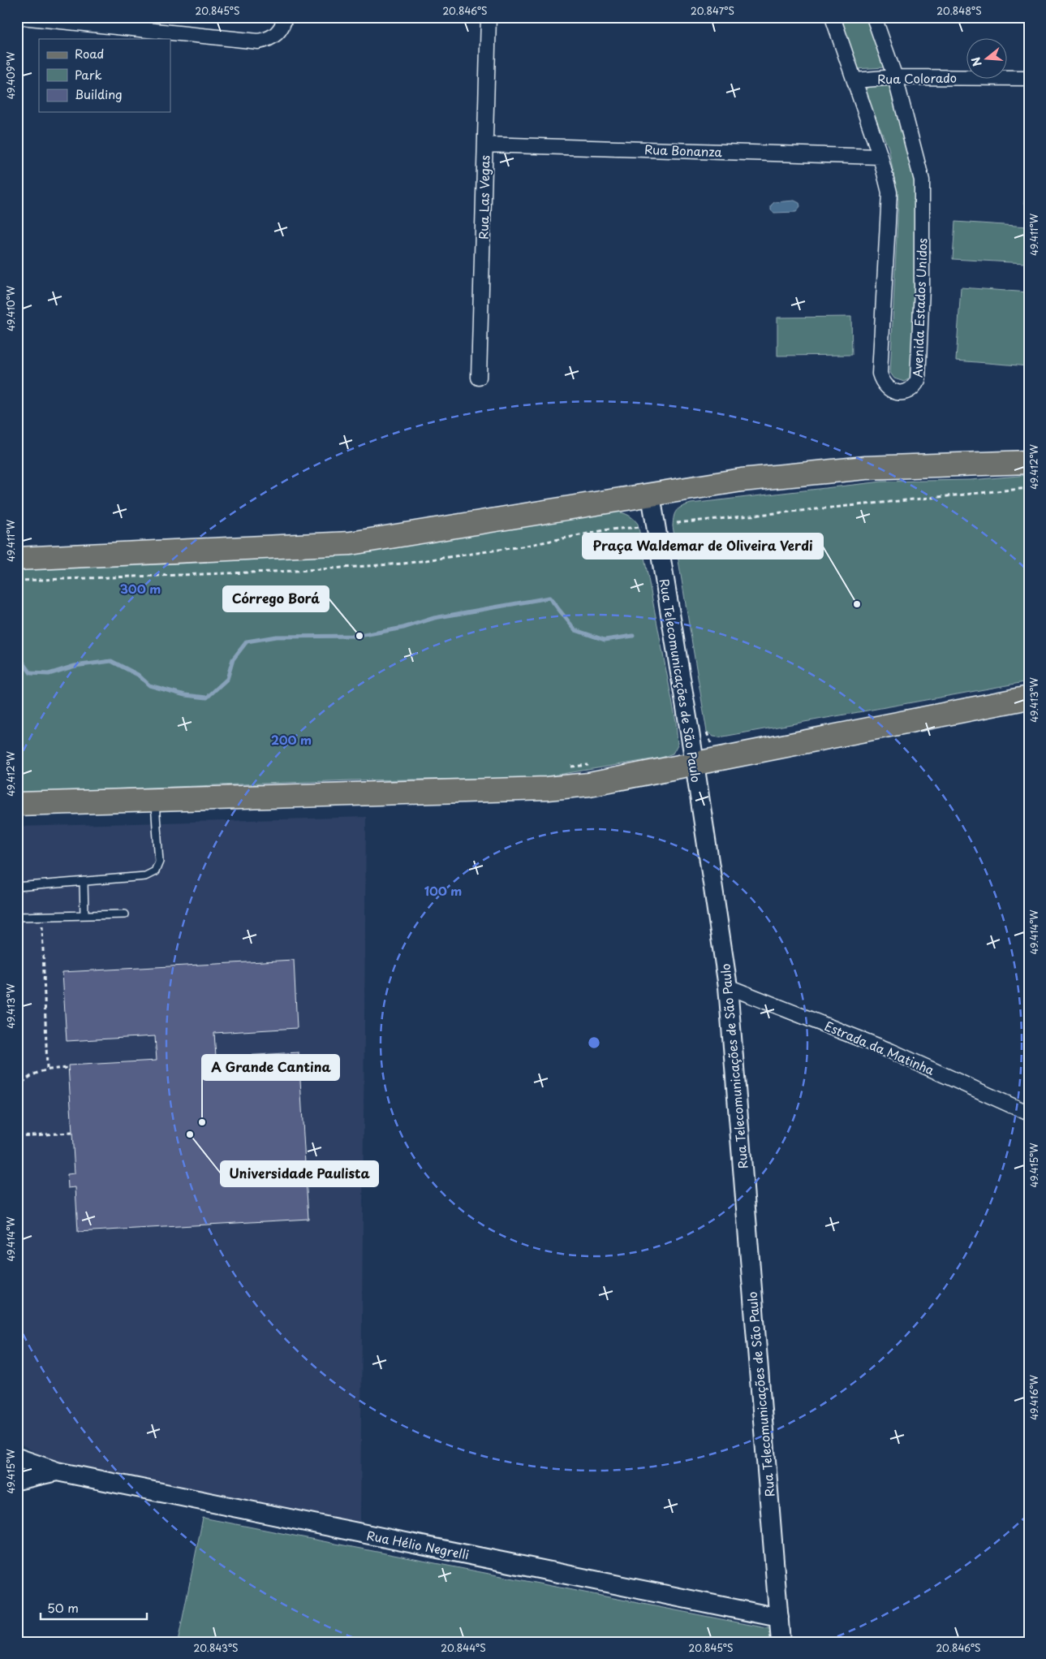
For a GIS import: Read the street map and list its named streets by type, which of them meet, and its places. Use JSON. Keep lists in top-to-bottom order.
{
  "streets": {
    "street": [
      "Rua Colorado",
      "Rua Bonanza",
      "Rua Las Vegas",
      "Avenida Estados Unidos",
      "Rua Telecomunicações de São Paulo",
      "Estrada da Matinha",
      "Rua Hélio Negrelli"
    ]
  },
  "crossings": [
    ["Rua Colorado", "Avenida Estados Unidos"],
    ["Rua Bonanza", "Rua Las Vegas"],
    ["Rua Bonanza", "Avenida Estados Unidos"],
    ["Rua Telecomunicações de São Paulo", "Estrada da Matinha"],
    ["Rua Telecomunicações de São Paulo", "Rua Hélio Negrelli"]
  ],
  "places": [
    "Praça Waldemar de Oliveira Verdi",
    "Córrego Borá",
    "A Grande Cantina",
    "Universidade Paulista"
  ],
  "legend": ["Road", "Park", "Building"],
  "scale_bar": "50 m",
  "north": "left",
  "coordinates": [
    "20.845°S",
    "20.846°S",
    "20.847°S",
    "20.848°S",
    "49.409°W",
    "49.411°W",
    "49.410°W",
    "49.412°W",
    "49.413°W",
    "49.414°W",
    "49.415°W",
    "49.416°W",
    "20.843°S",
    "20.844°S"
  ],
  "rings": ["300 m", "200 m", "100 m"]
}
